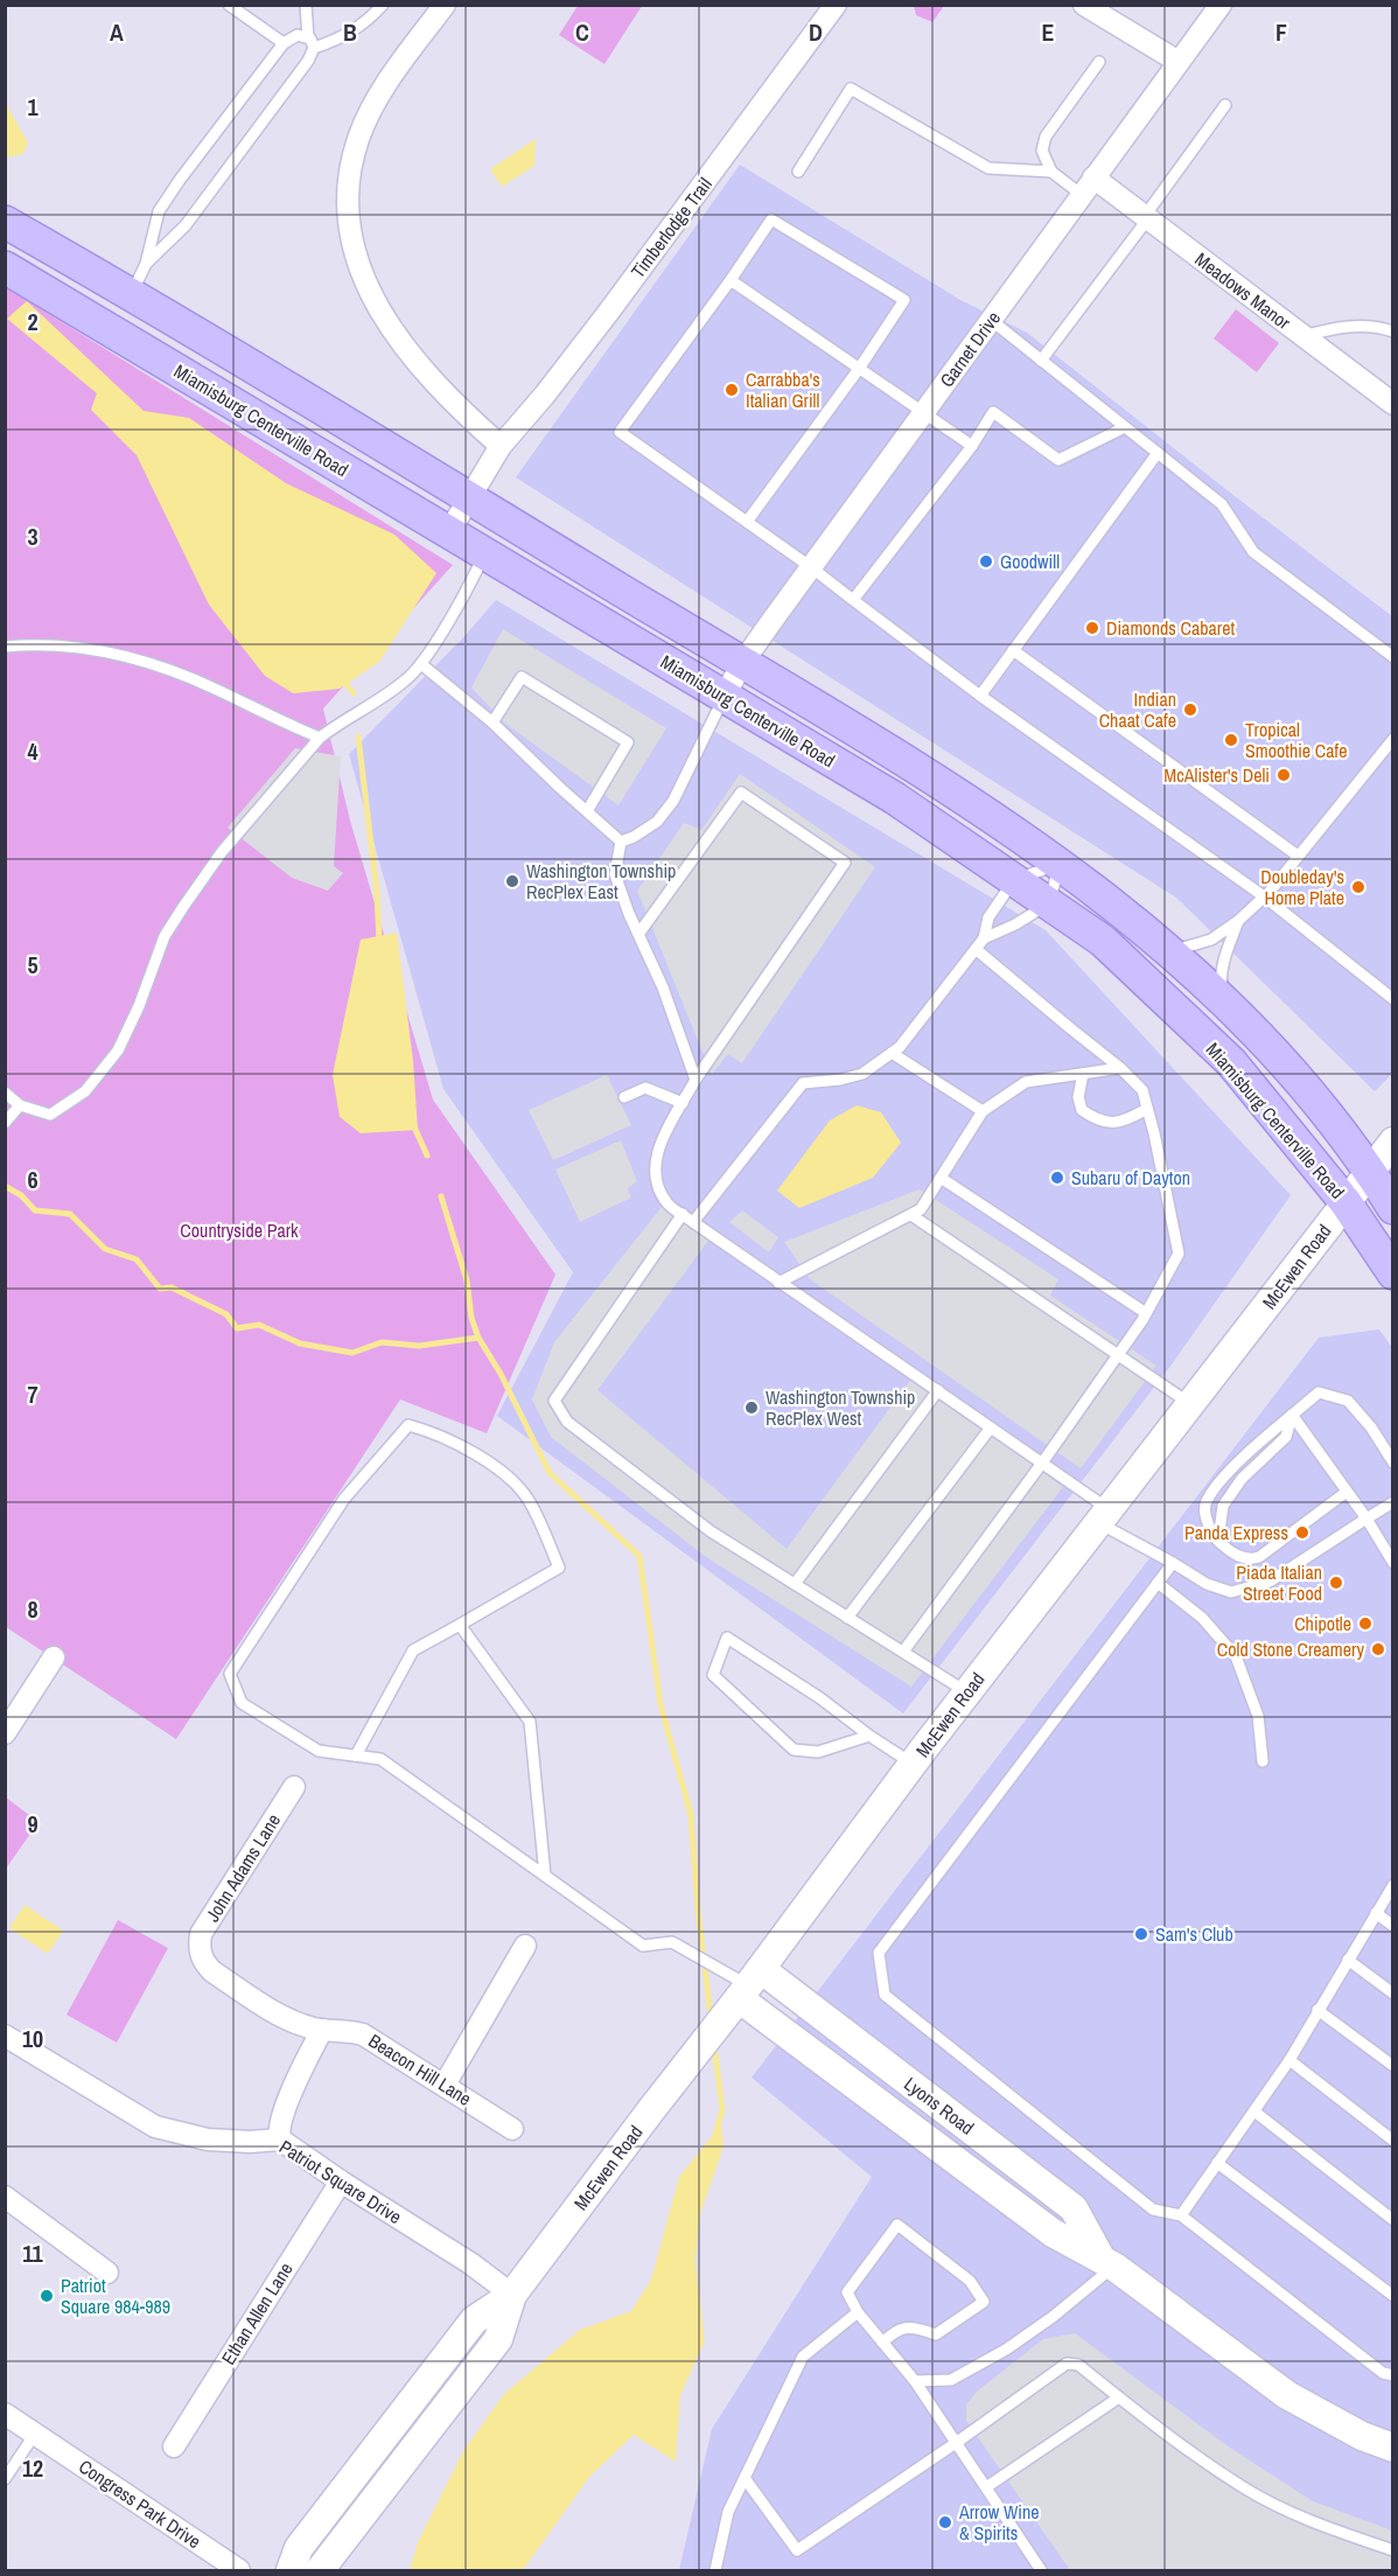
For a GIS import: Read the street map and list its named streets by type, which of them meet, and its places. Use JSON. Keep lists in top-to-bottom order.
{
  "streets": {
    "main road": ["Miamisburg Centerville Road"],
    "street": [
      "Timberlodge Trail",
      "Meadows Manor",
      "Garnet Drive",
      "McEwen Road",
      "John Adams Lane",
      "Beacon Hill Lane",
      "Lyons Road",
      "Patriot Square Drive",
      "Ethan Allen Lane",
      "Congress Park Drive"
    ]
  },
  "crossings": [
    ["Timberlodge Trail", "Miamisburg Centerville Road"],
    ["Meadows Manor", "Garnet Drive"],
    ["Garnet Drive", "Miamisburg Centerville Road"],
    ["Miamisburg Centerville Road", "McEwen Road"],
    ["McEwen Road", "Lyons Road"],
    ["McEwen Road", "Patriot Square Drive"],
    ["John Adams Lane", "Beacon Hill Lane"],
    ["Patriot Square Drive", "Ethan Allen Lane"]
  ],
  "parks": ["Countryside Park"],
  "places": [
    "Carrabba's Italian Grill",
    "Goodwill",
    "Diamonds Cabaret",
    "Indian Chaat Cafe",
    "Tropical Smoothie Cafe",
    "McAlister's Deli",
    "Washington Township RecPlex East",
    "Doubleday's Home Plate",
    "Subaru of Dayton",
    "Washington Township RecPlex West",
    "Panda Express",
    "Piada Italian Street Food",
    "Chipotle",
    "Cold Stone Creamery",
    "Sam's Club",
    "Patriot Square 984-989",
    "Arrow Wine & Spirits"
  ],
  "grid": {
    "columns": [
      "A",
      "B",
      "C",
      "D",
      "E",
      "F"
    ],
    "rows": [
      "1",
      "2",
      "3",
      "4",
      "5",
      "6",
      "7",
      "8",
      "9",
      "10",
      "11",
      "12"
    ]
  }
}
